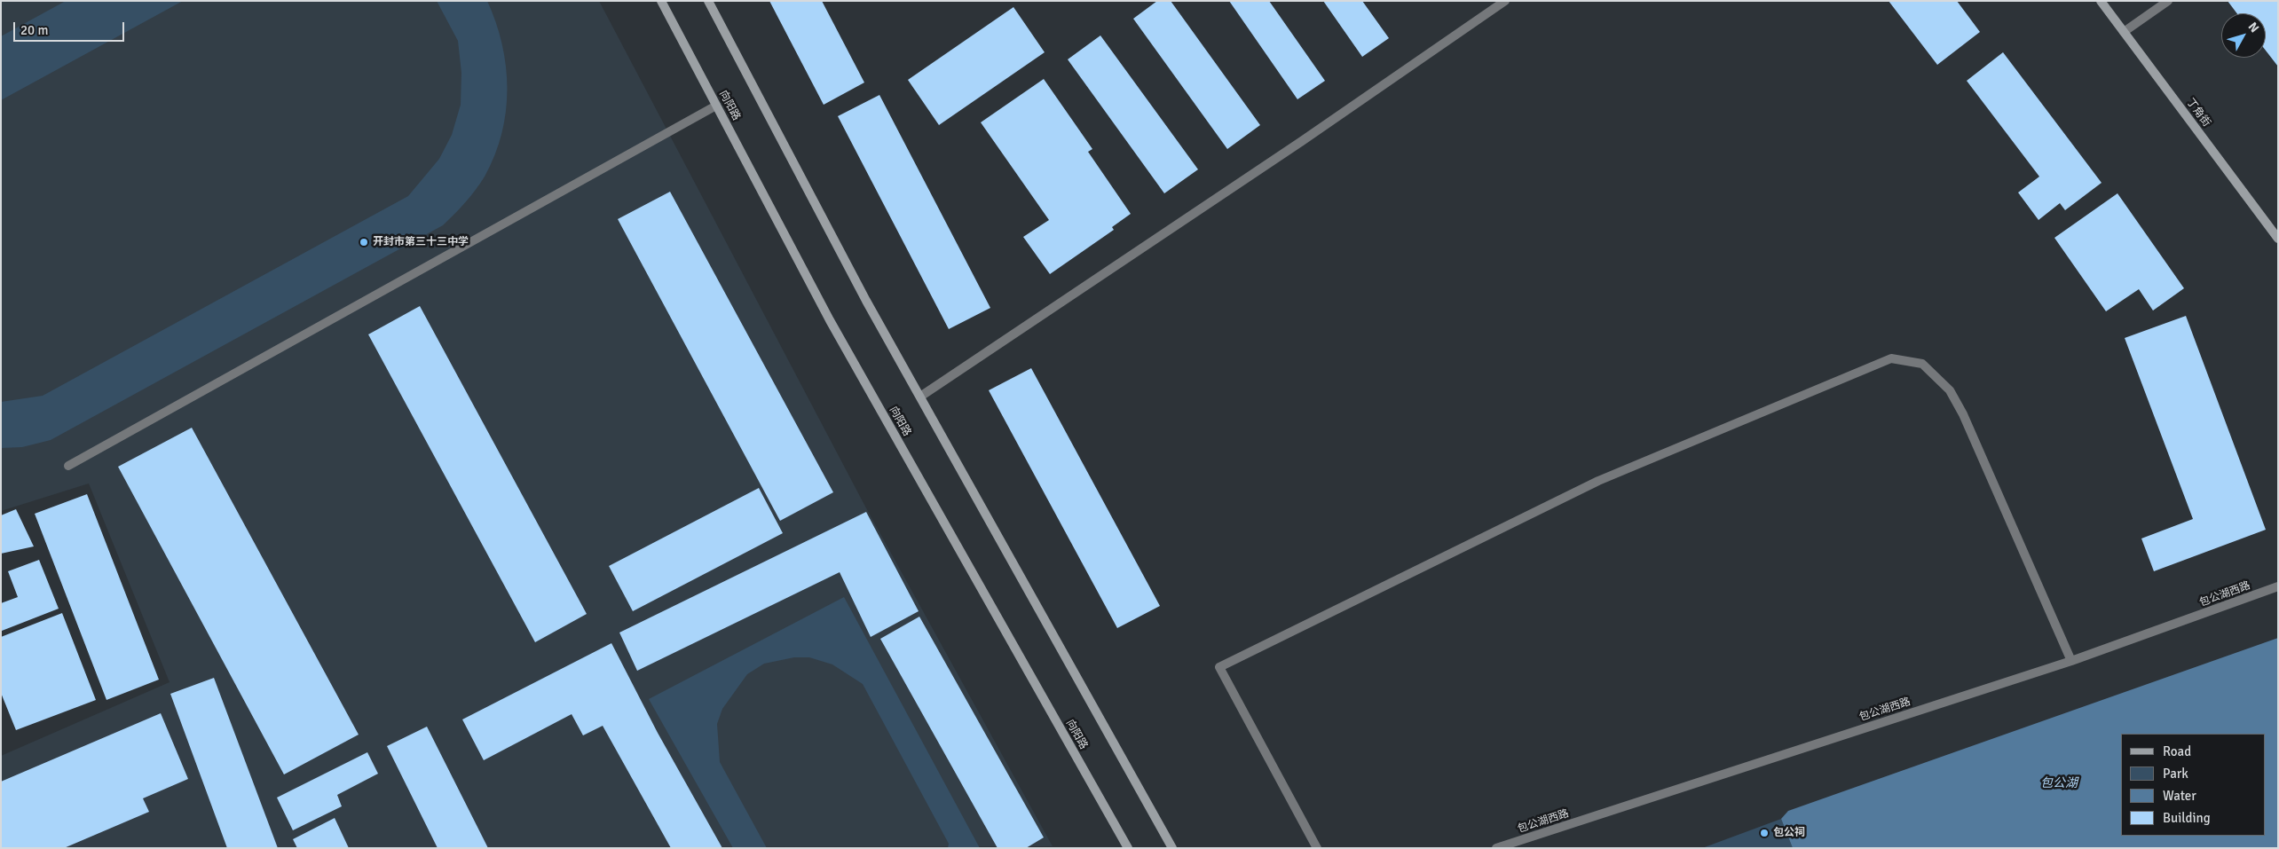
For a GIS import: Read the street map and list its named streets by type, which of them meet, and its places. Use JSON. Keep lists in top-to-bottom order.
{
  "streets": {
    "street": ["向阳路", "丁角街", "包公湖西路"]
  },
  "water": ["包公湖"],
  "places": ["开封市第三十三中学", "包公祠"],
  "legend": [
    "Road",
    "Park",
    "Water",
    "Building"
  ],
  "scale_bar": "20 m",
  "north": "top right"
}
